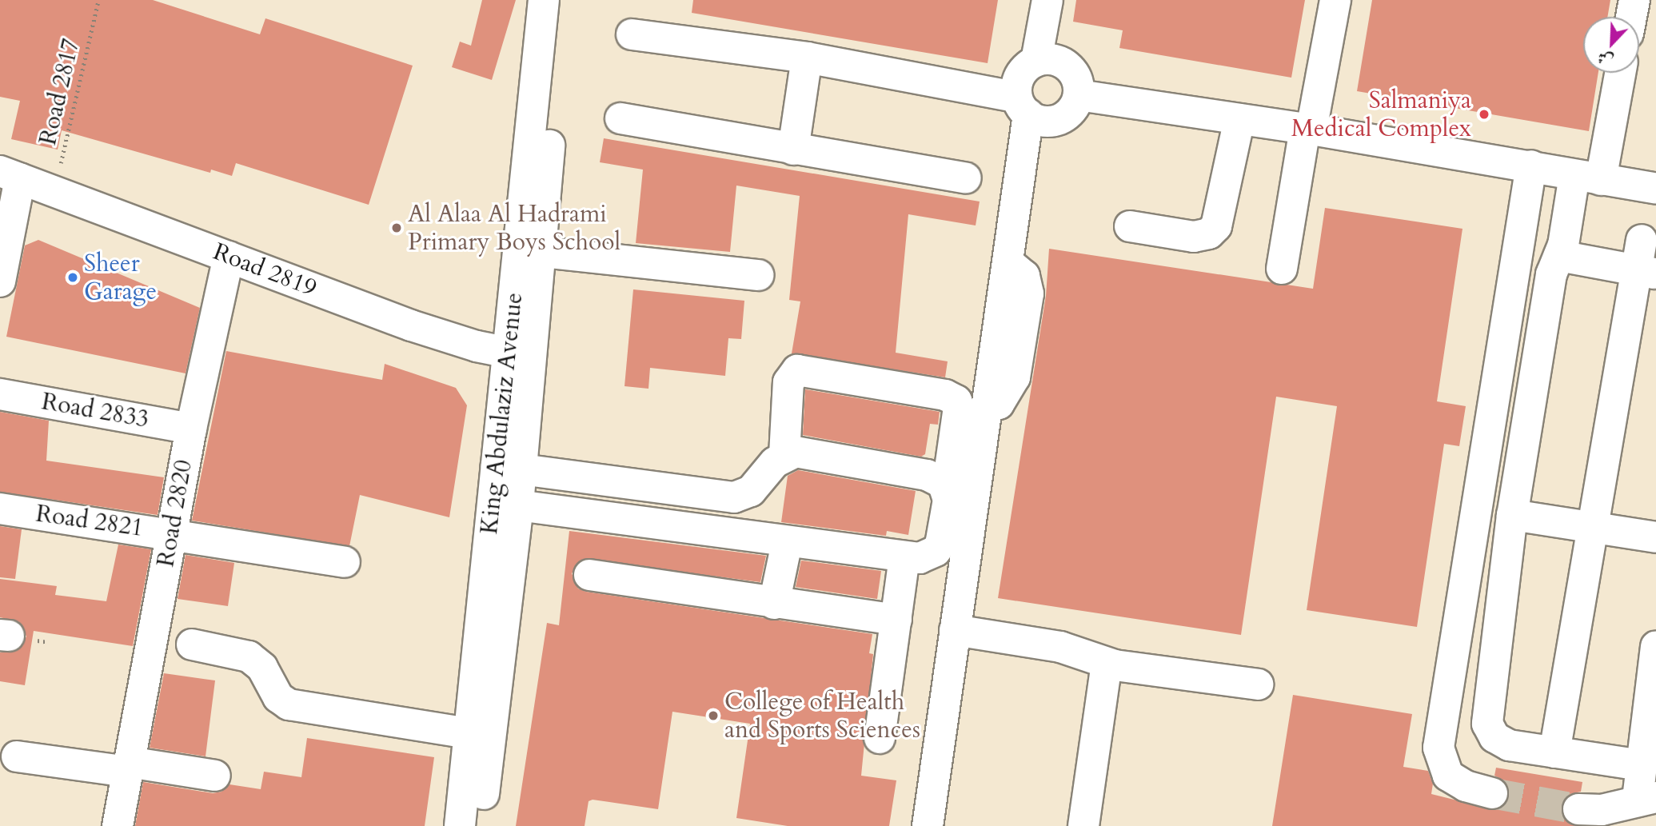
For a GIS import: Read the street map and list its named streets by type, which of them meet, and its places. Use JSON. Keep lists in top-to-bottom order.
{
  "streets": {
    "street": [
      "Road 2819",
      "Road 2833",
      "King Abdulaziz Avenue",
      "Road 2820",
      "Road 2821"
    ],
    "path": ["Road 2817"]
  },
  "crossings": [
    ["Road 2817", "Road 2819"],
    ["Road 2819", "King Abdulaziz Avenue"],
    ["Road 2819", "Road 2820"],
    ["Road 2833", "Road 2820"],
    ["Road 2820", "Road 2821"]
  ],
  "places": [
    "Salmaniya Medical Complex",
    "Al Alaa Al Hadrami Primary Boys School",
    "Sheer Garage",
    "College of Health and Sports Sciences"
  ],
  "north": "bottom left"
}
